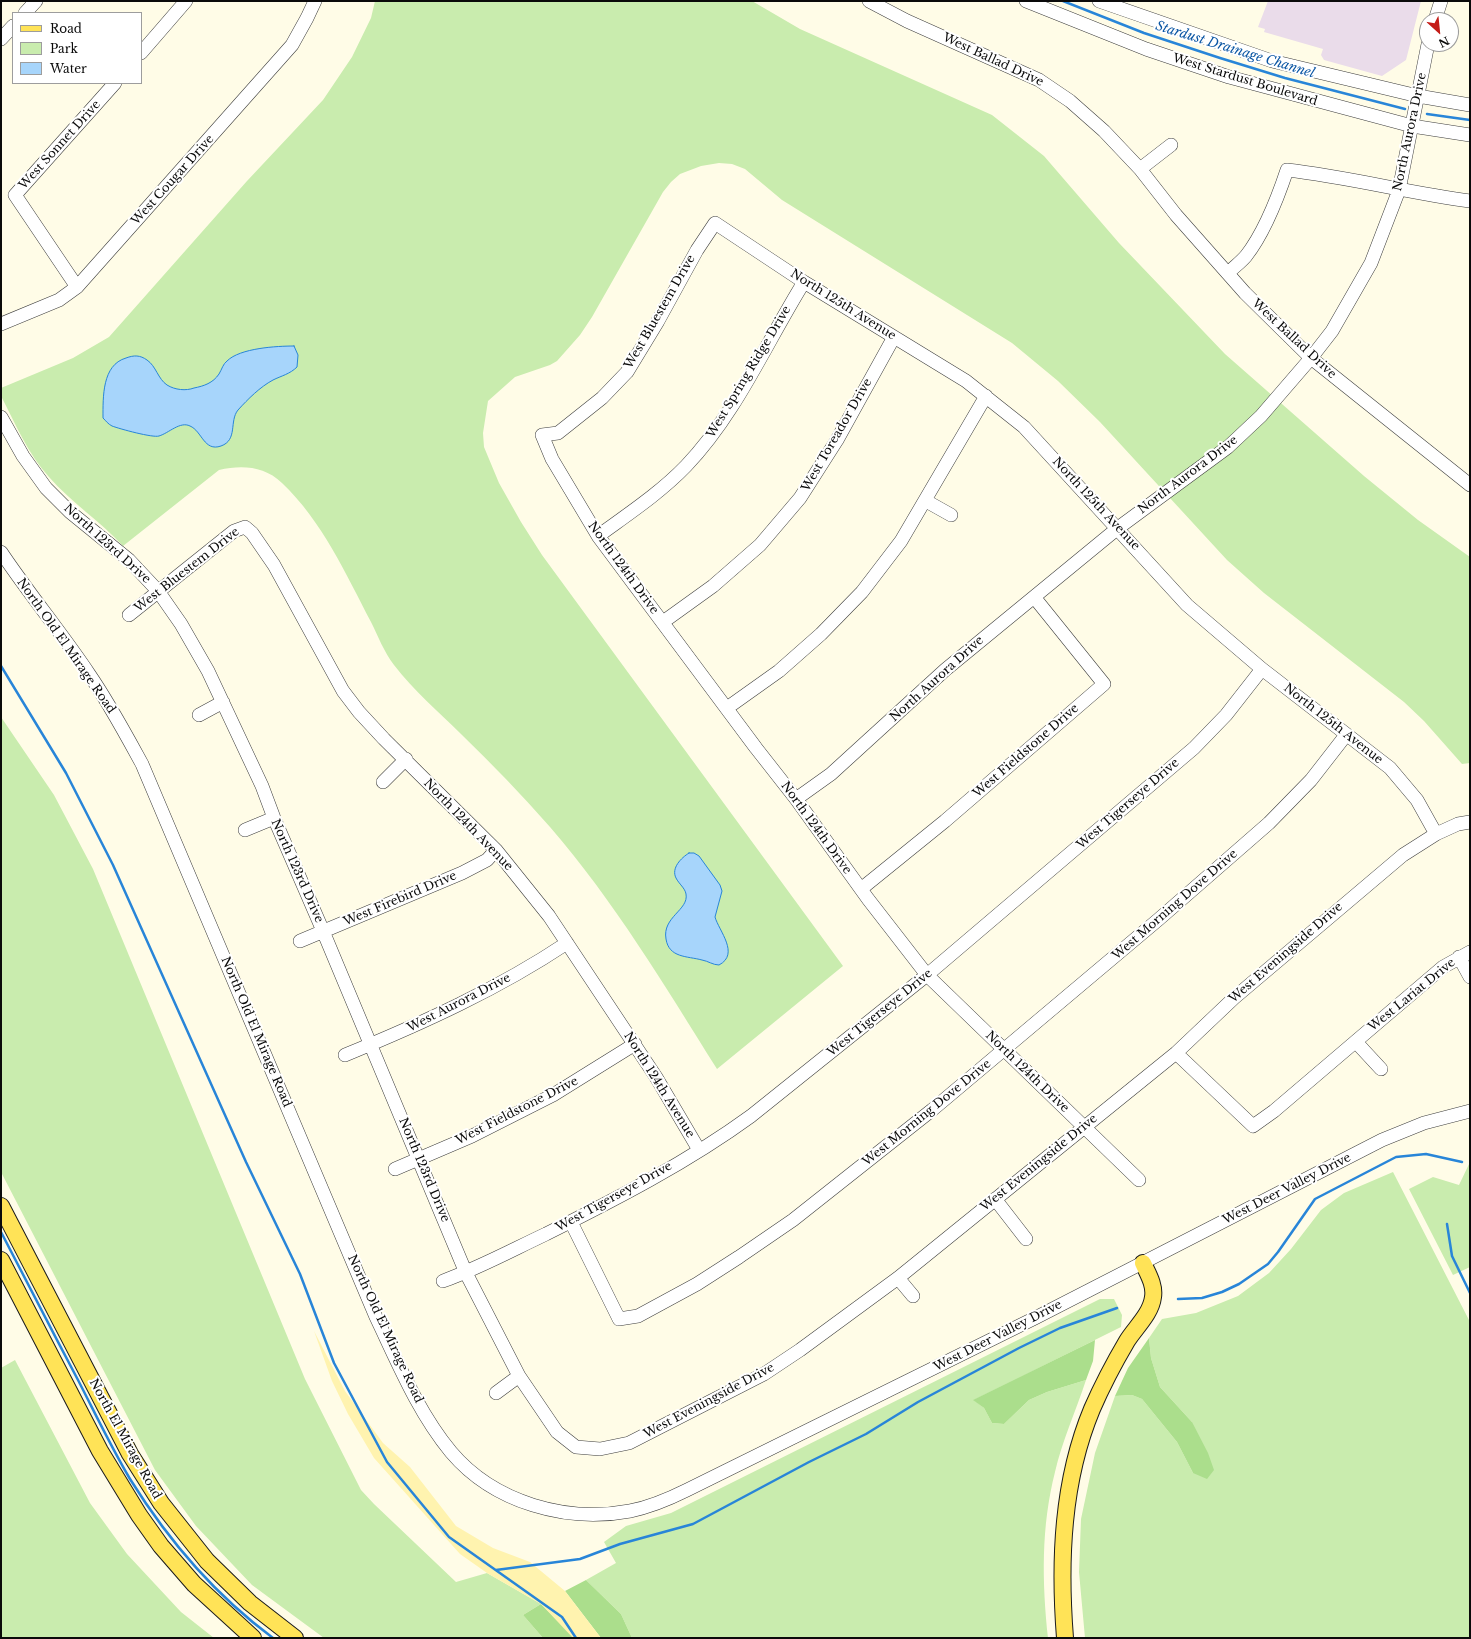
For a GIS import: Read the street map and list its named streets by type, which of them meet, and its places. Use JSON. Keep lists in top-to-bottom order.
{
  "streets": {
    "main road": ["North El Mirage Road"],
    "street": [
      "West Ballad Drive",
      "West Stardust Boulevard",
      "North Aurora Drive",
      "West Sonnet Drive",
      "West Cougar Drive",
      "North 125th Avenue",
      "West Bluestem Drive",
      "West Spring Ridge Drive",
      "West Toreador Drive",
      "North 123rd Drive",
      "North 124th Drive",
      "North Old El Mirage Road",
      "West Fieldstone Drive",
      "West Tigerseye Drive",
      "North 124th Avenue",
      "West Firebird Drive",
      "West Morning Dove Drive",
      "West Eveningside Drive",
      "West Lariat Drive",
      "West Aurora Drive",
      "West Deer Valley Drive"
    ]
  },
  "crossings": [
    ["West Ballad Drive", "North Aurora Drive"],
    ["West Stardust Boulevard", "North Aurora Drive"],
    ["North Aurora Drive", "North 125th Avenue"],
    ["North Aurora Drive", "North 124th Drive"],
    ["North Aurora Drive", "West Fieldstone Drive"],
    ["West Sonnet Drive", "West Cougar Drive"],
    ["North 125th Avenue", "West Bluestem Drive"],
    ["North 125th Avenue", "West Spring Ridge Drive"],
    ["North 125th Avenue", "West Toreador Drive"],
    ["North 125th Avenue", "West Tigerseye Drive"],
    ["North 125th Avenue", "West Morning Dove Drive"],
    ["North 125th Avenue", "West Eveningside Drive"],
    ["West Bluestem Drive", "North 123rd Drive"],
    ["West Bluestem Drive", "North 124th Drive"],
    ["West Bluestem Drive", "North 124th Avenue"],
    ["West Spring Ridge Drive", "North 124th Drive"],
    ["West Toreador Drive", "North 124th Drive"],
    ["North 123rd Drive", "West Fieldstone Drive"],
    ["North 123rd Drive", "West Tigerseye Drive"],
    ["North 123rd Drive", "West Firebird Drive"],
    ["North 123rd Drive", "West Eveningside Drive"],
    ["North 123rd Drive", "West Aurora Drive"],
    ["North 124th Drive", "West Fieldstone Drive"],
    ["North 124th Drive", "West Tigerseye Drive"],
    ["North 124th Drive", "West Morning Dove Drive"],
    ["North 124th Drive", "West Eveningside Drive"],
    ["North Old El Mirage Road", "West Deer Valley Drive"],
    ["West Fieldstone Drive", "North 124th Avenue"],
    ["West Tigerseye Drive", "North 124th Avenue"],
    ["West Tigerseye Drive", "West Morning Dove Drive"],
    ["North 124th Avenue", "West Firebird Drive"],
    ["North 124th Avenue", "West Aurora Drive"],
    ["West Eveningside Drive", "West Lariat Drive"]
  ],
  "water": ["Stardust Drainage Channel"],
  "legend": ["Road", "Park", "Water"],
  "north": "bottom right"
}
